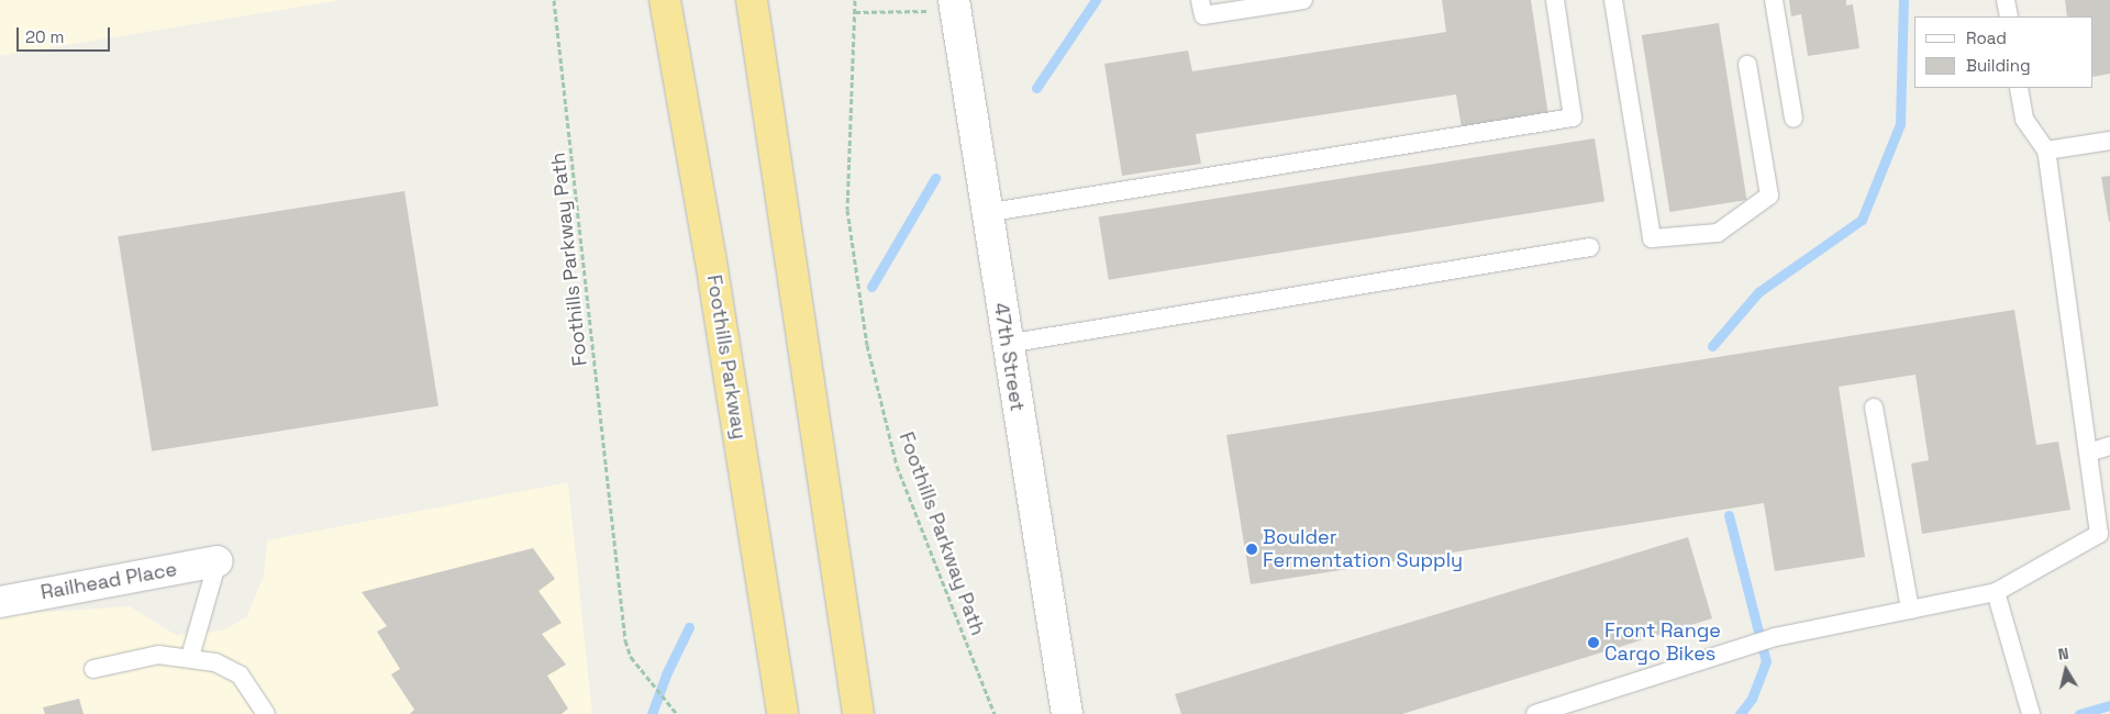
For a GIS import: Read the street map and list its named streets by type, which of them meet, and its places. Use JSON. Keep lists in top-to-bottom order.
{
  "streets": {
    "highway": ["Foothills Parkway"],
    "street": ["47th Street", "Railhead Place"],
    "path": ["Foothills Parkway Path"]
  },
  "places": ["Boulder Fermentation Supply", "Front Range Cargo Bikes"],
  "legend": ["Road", "Building"],
  "scale_bar": "20 m",
  "north": "top"
}
